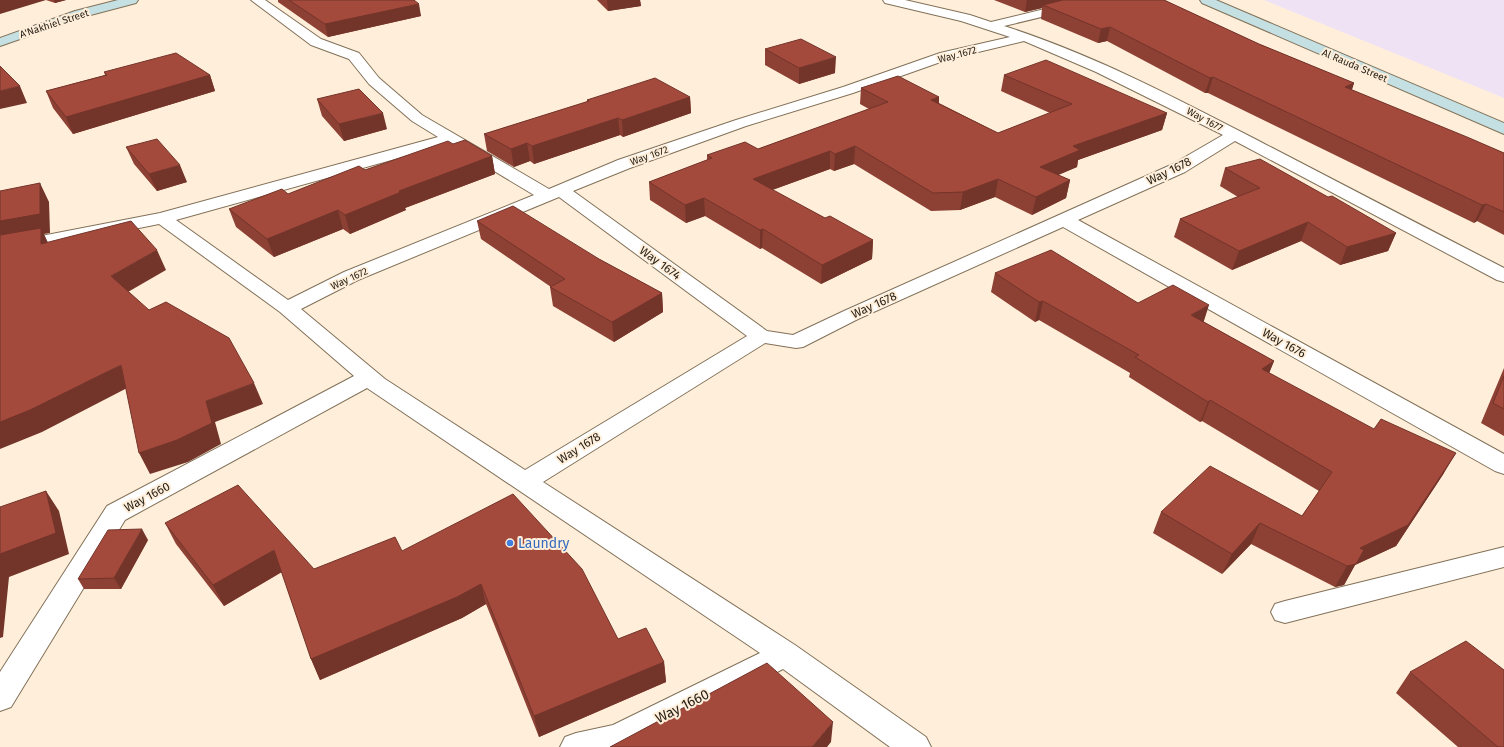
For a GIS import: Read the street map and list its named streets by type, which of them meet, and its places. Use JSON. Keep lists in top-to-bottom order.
{
  "streets": {
    "main road": ["A'Nakhiel Street", "Al Rauda Street"],
    "street": [
      "Way 1672",
      "Way 1677",
      "Way 1678",
      "Way 1674",
      "Way 1676",
      "Way 1660"
    ]
  },
  "crossings": [
    ["Way 1672", "Way 1677"],
    ["Way 1672", "Way 1674"],
    ["Way 1677", "Way 1678"],
    ["Way 1678", "Way 1674"],
    ["Way 1678", "Way 1676"]
  ],
  "places": ["Laundry"]
}
